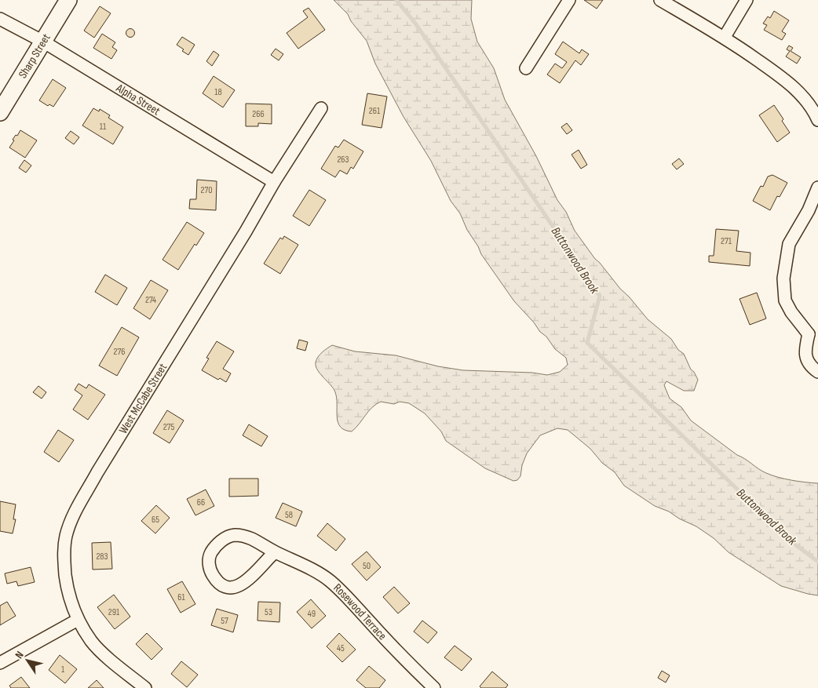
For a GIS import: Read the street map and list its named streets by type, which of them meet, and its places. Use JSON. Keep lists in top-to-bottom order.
{
  "streets": {
    "street": [
      "Sharp Street",
      "Alpha Street",
      "West McCabe Street",
      "Rosewood Terrace"
    ]
  },
  "crossings": [
    ["Sharp Street", "Alpha Street"],
    ["Alpha Street", "West McCabe Street"]
  ],
  "water": ["Buttonwood Brook"],
  "house_numbers": [
    "18",
    "261",
    "266",
    "11",
    "263",
    "270",
    "271",
    "274",
    "276",
    "275",
    "66",
    "58",
    "65",
    "283",
    "50",
    "61",
    "291",
    "53",
    "49",
    "57",
    "45",
    "1"
  ],
  "north": "top left"
}
